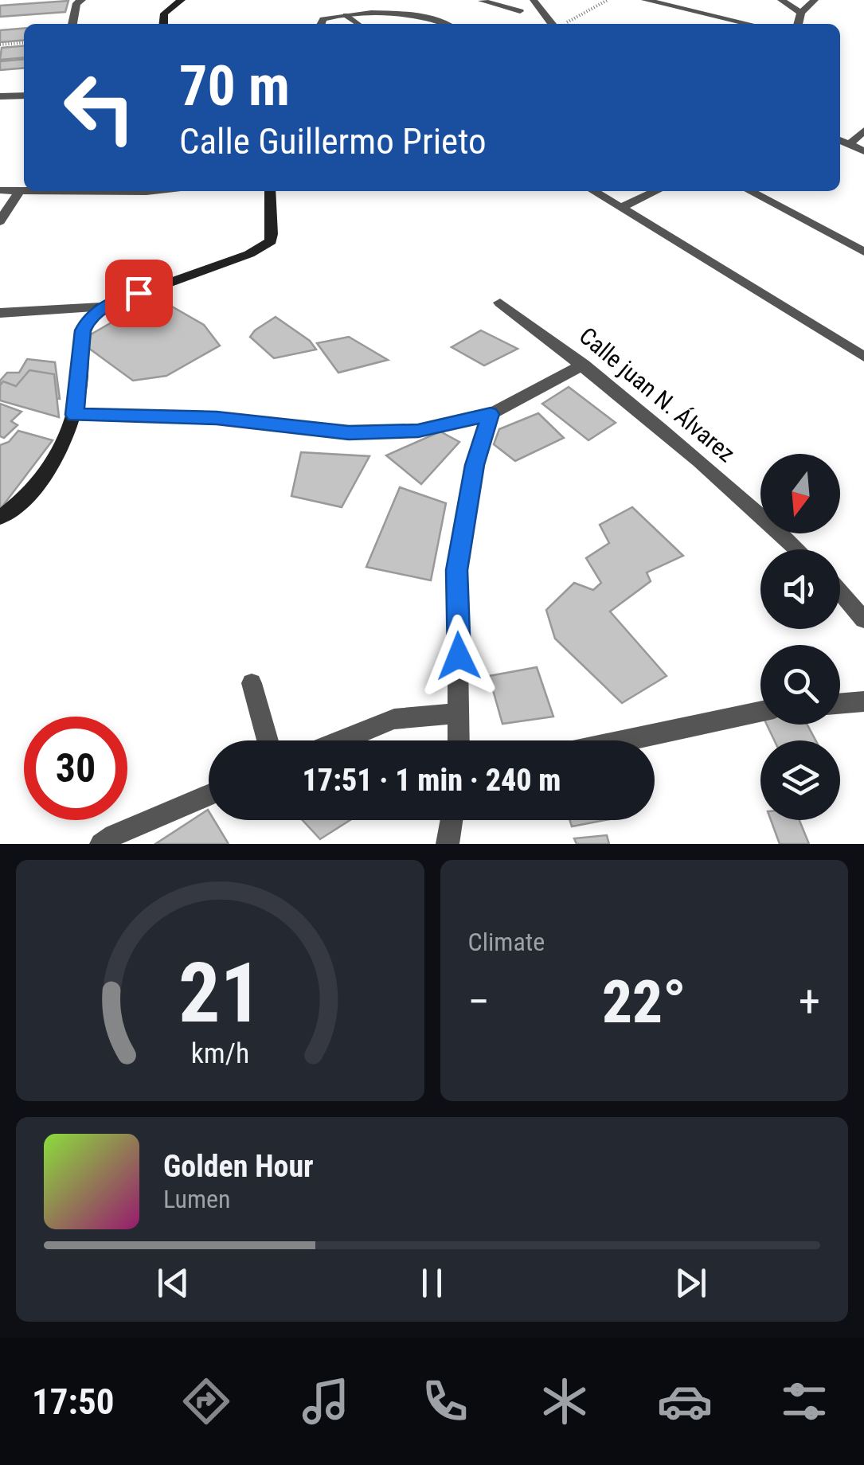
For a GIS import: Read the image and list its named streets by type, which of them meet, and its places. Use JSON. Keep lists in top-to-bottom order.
{
  "streets": {
    "street": ["Calle juan N. Álvarez"]
  },
  "north": "bottom",
  "page": {
    "turn": ["70 m", "Calle Guillermo Prieto"],
    "limit": "30",
    "trip": "17:51 · 1 min · 240 m",
    "tile": "Climate",
    "heat": ["−", "22°", "+"],
    "song": ["Golden Hour", "Lumen"],
    "tabs": "17:50",
    "gauge": ["21", "km/h"]
  }
}
